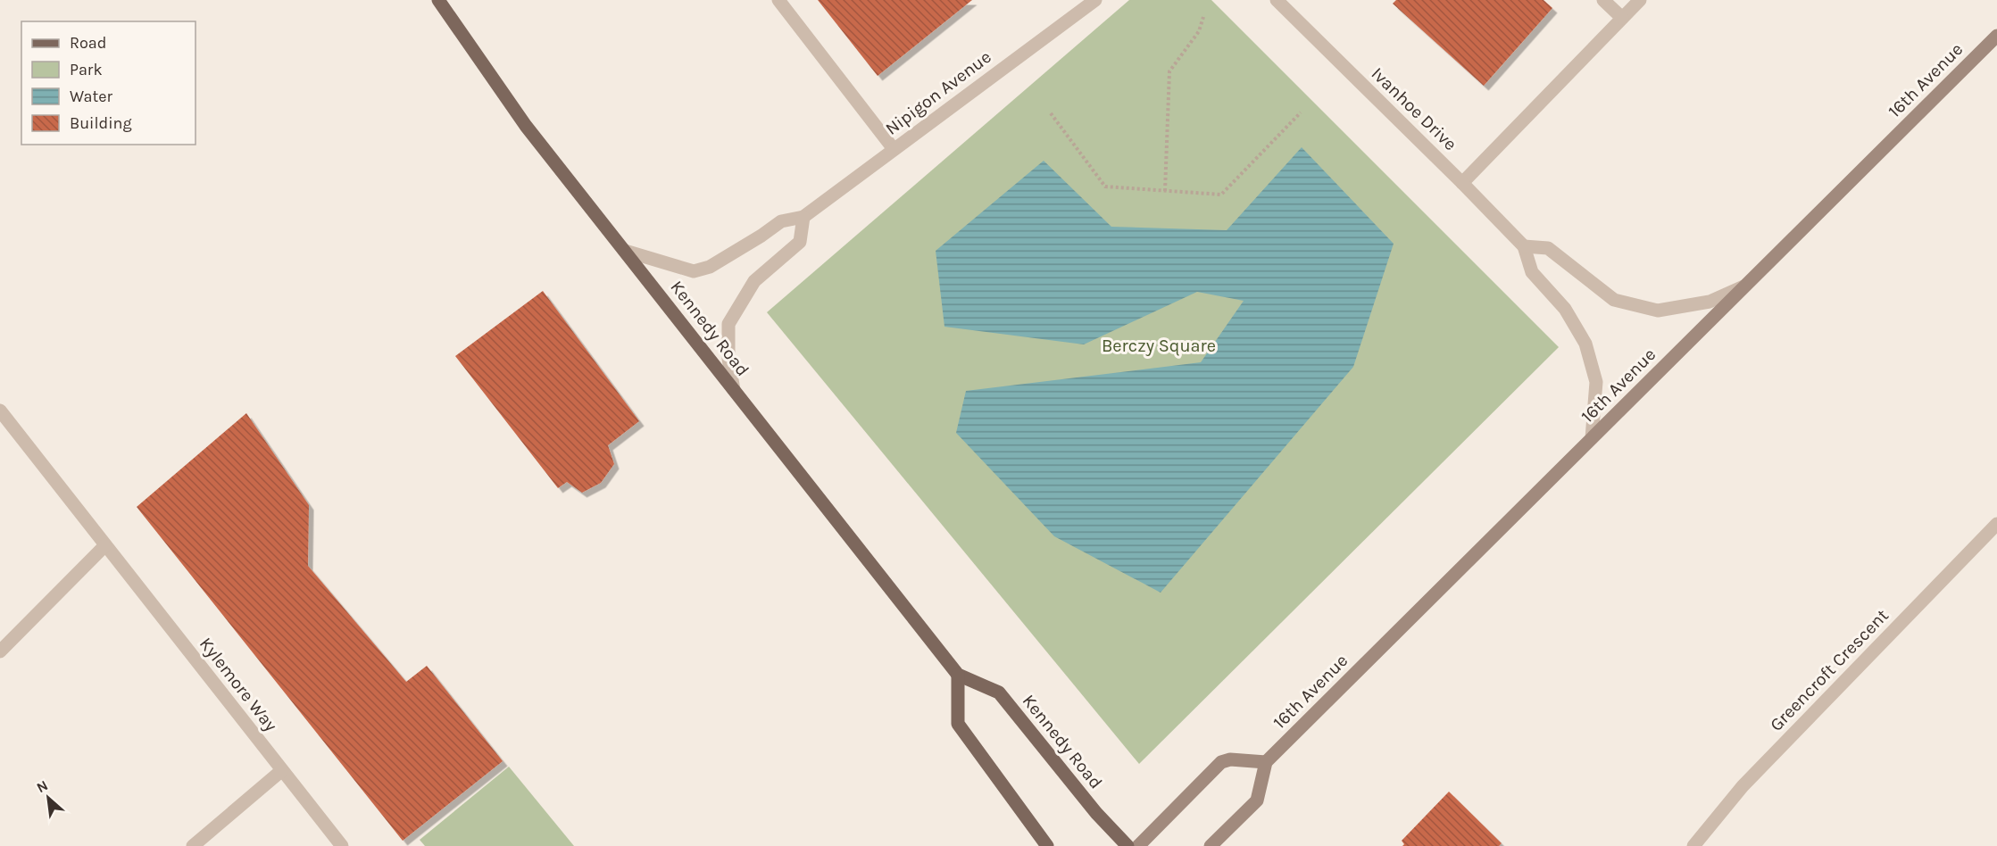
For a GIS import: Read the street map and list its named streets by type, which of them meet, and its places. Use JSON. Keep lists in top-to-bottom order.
{
  "streets": {
    "main road": ["16th Avenue", "Kennedy Road"],
    "street": [
      "Nipigon Avenue",
      "Ivanhoe Drive",
      "Greencroft Crescent",
      "Kylemore Way"
    ]
  },
  "crossings": [
    ["16th Avenue", "Ivanhoe Drive"],
    ["Nipigon Avenue", "Kennedy Road"]
  ],
  "parks": ["Berczy Square"],
  "legend": [
    "Road",
    "Park",
    "Water",
    "Building"
  ],
  "north": "top left"
}
